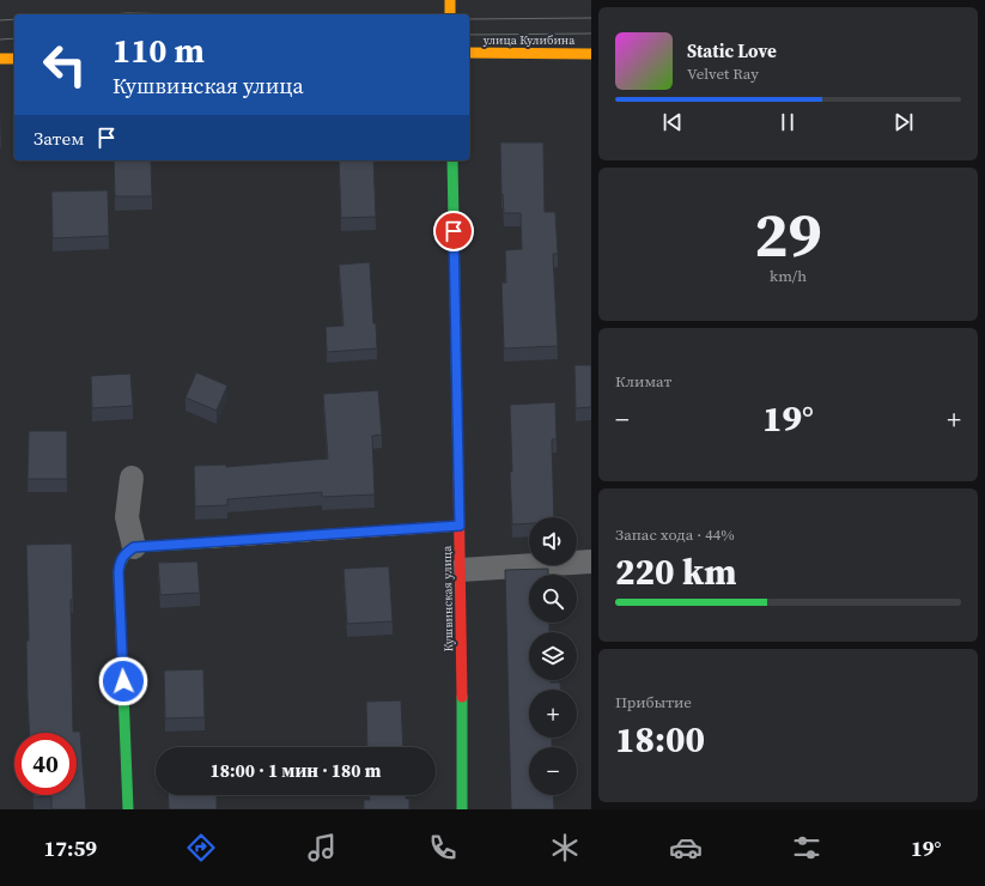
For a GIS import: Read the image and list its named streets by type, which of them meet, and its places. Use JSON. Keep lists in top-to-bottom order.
{
  "streets": {
    "street": ["улица Кулибина", "Кушвинская улица"]
  },
  "page": {
    "turn": ["110 m", "Кушвинская улица"],
    "song": ["Static Love", "Velvet Ray"],
    "then": "Затем",
    "tile": [
      ["29", "km/h"],
      "Климат",
      ["Запас хода · 44%", "220 km"],
      ["Прибытие", "18:00"]
    ],
    "heat": ["−", "19°", "+"],
    "map_buttons": ["+", "−"],
    "limit": "40",
    "trip": "18:00 · 1 мин · 180 m",
    "tabs": ["17:59", "19°"]
  }
}
